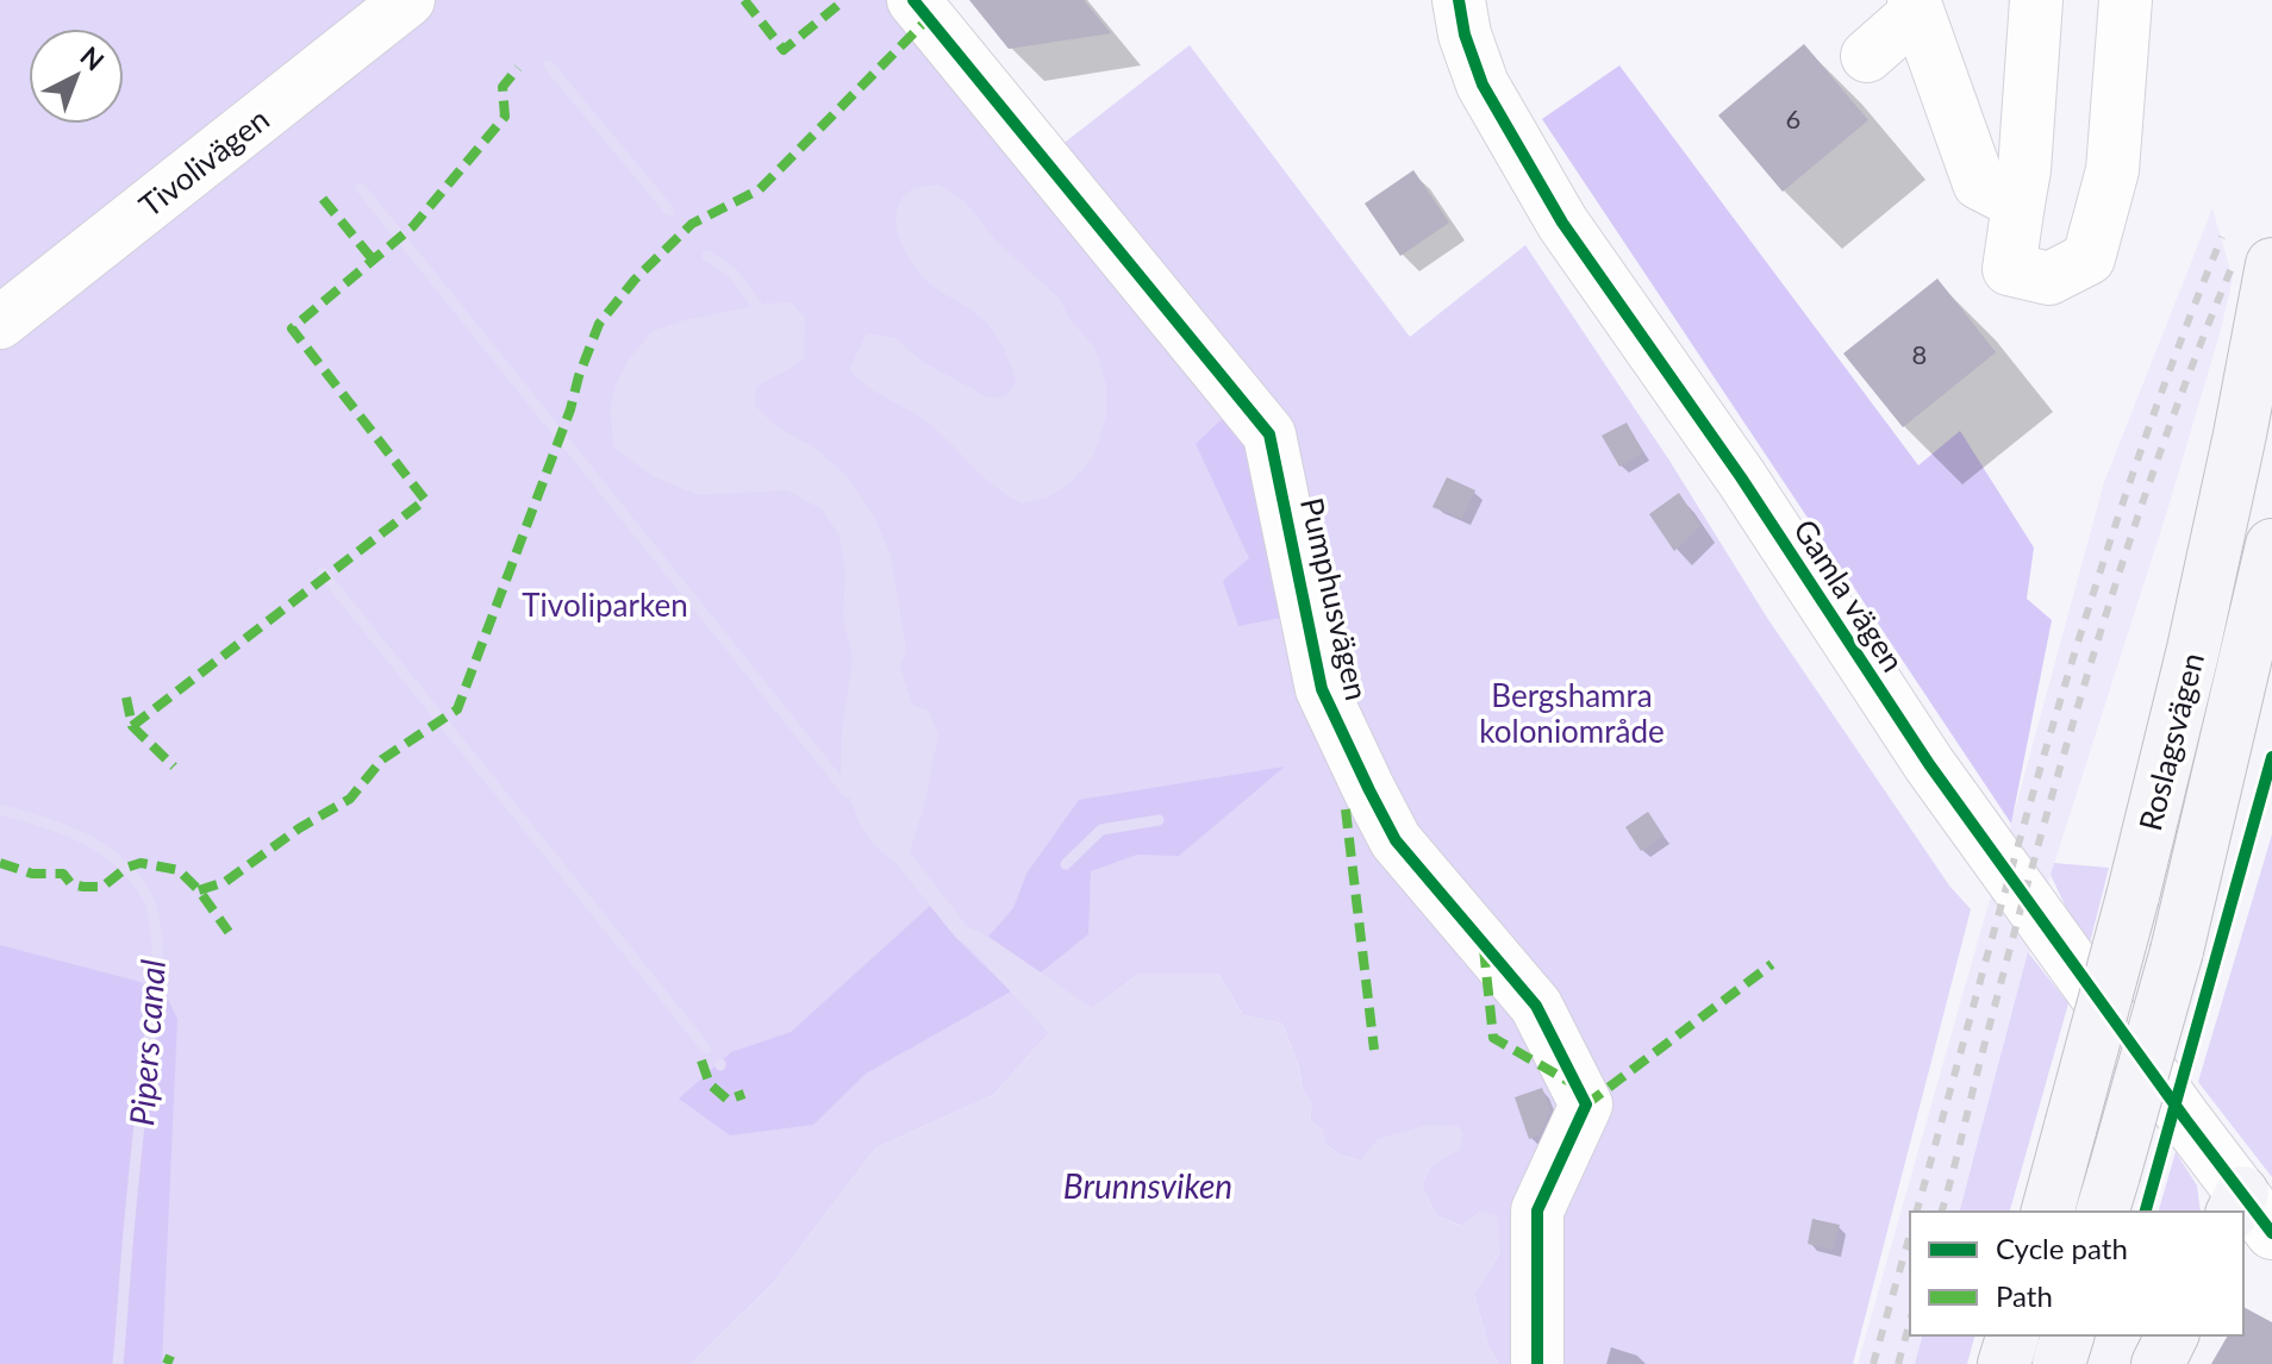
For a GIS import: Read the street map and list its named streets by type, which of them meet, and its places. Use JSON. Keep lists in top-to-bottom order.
{
  "streets": {
    "main road": ["Roslagsvägen"],
    "street": ["Tivolivägen", "Gamla vägen", "Pumphusvägen"]
  },
  "water": ["Pipers canal", "Brunnsviken"],
  "parks": ["Tivoliparken", "Bergshamra koloniområde"],
  "house_numbers": ["6", "8"],
  "legend": ["Cycle path", "Path"],
  "north": "top right"
}
